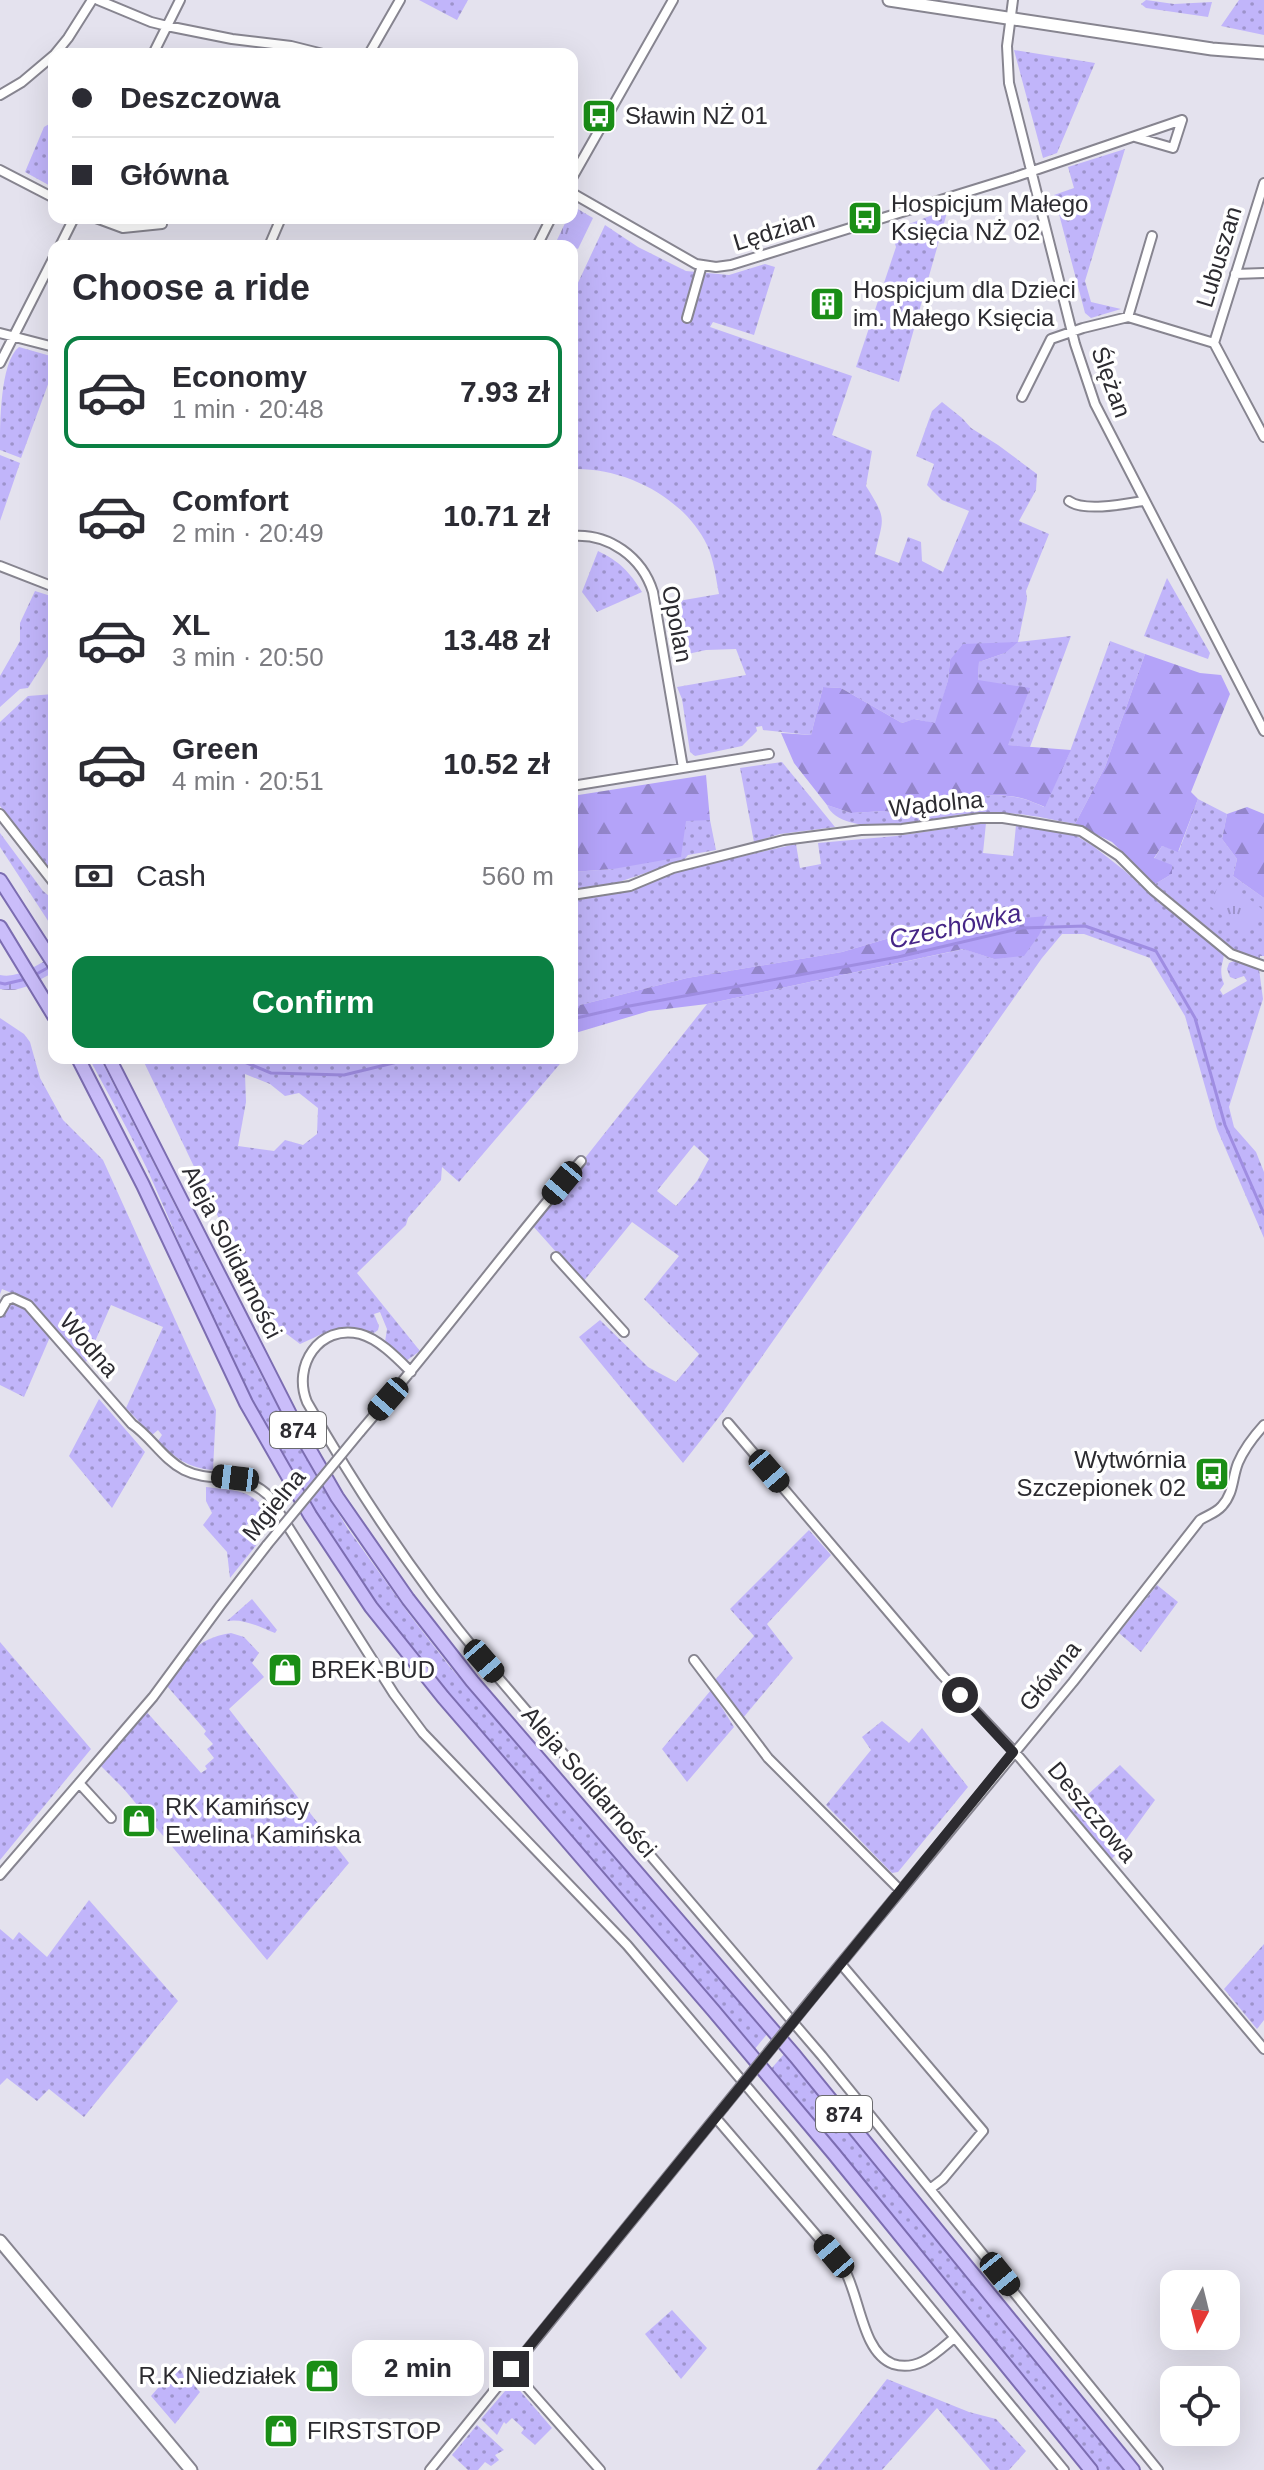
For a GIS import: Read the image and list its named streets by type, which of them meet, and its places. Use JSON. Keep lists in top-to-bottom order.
{
  "streets": {
    "main road": ["Aleja Solidarności", "874"],
    "street": [
      "Lędzian",
      "Lubuszan",
      "Ślężan",
      "Opolan",
      "Wądolna",
      "Wodna",
      "Mgielna",
      "Główna",
      "Deszczowa"
    ]
  },
  "crossings": [
    ["Lędzian", "Ślężan"],
    ["Główna", "Deszczowa"]
  ],
  "water": ["Czechówka"],
  "places": {
    "bus stop": ["Sławin NŻ 01", "Hospicjum Małego Księcia NŻ 02", "Wytwórnia Szczepionek 02"],
    "building": ["Hospicjum dla Dzieci im. Małego Księcia"],
    "shop": [
      "BREK-BUD",
      "RK Kamińscy Ewelina Kamińska",
      "R.K.Niedziałek",
      "FIRSTSTOP"
    ]
  },
  "north": "bottom",
  "page": {
    "banner": ["Deszczowa", "Główna"],
    "heading": "Choose a ride",
    "list": [
      {
        "name": "Economy",
        "note": "1 min · 20:48",
        "value": "7.93 zł"
      },
      {
        "name": "Comfort",
        "note": "2 min · 20:49",
        "value": "10.71 zł"
      },
      {
        "name": "XL",
        "note": "3 min · 20:50",
        "value": "13.48 zł"
      },
      {
        "name": "Green",
        "note": "4 min · 20:51",
        "value": "10.52 zł"
      }
    ],
    "pay": ["Cash", "560 m"],
    "buttons": "Confirm",
    "bubble": "2 min"
  }
}
